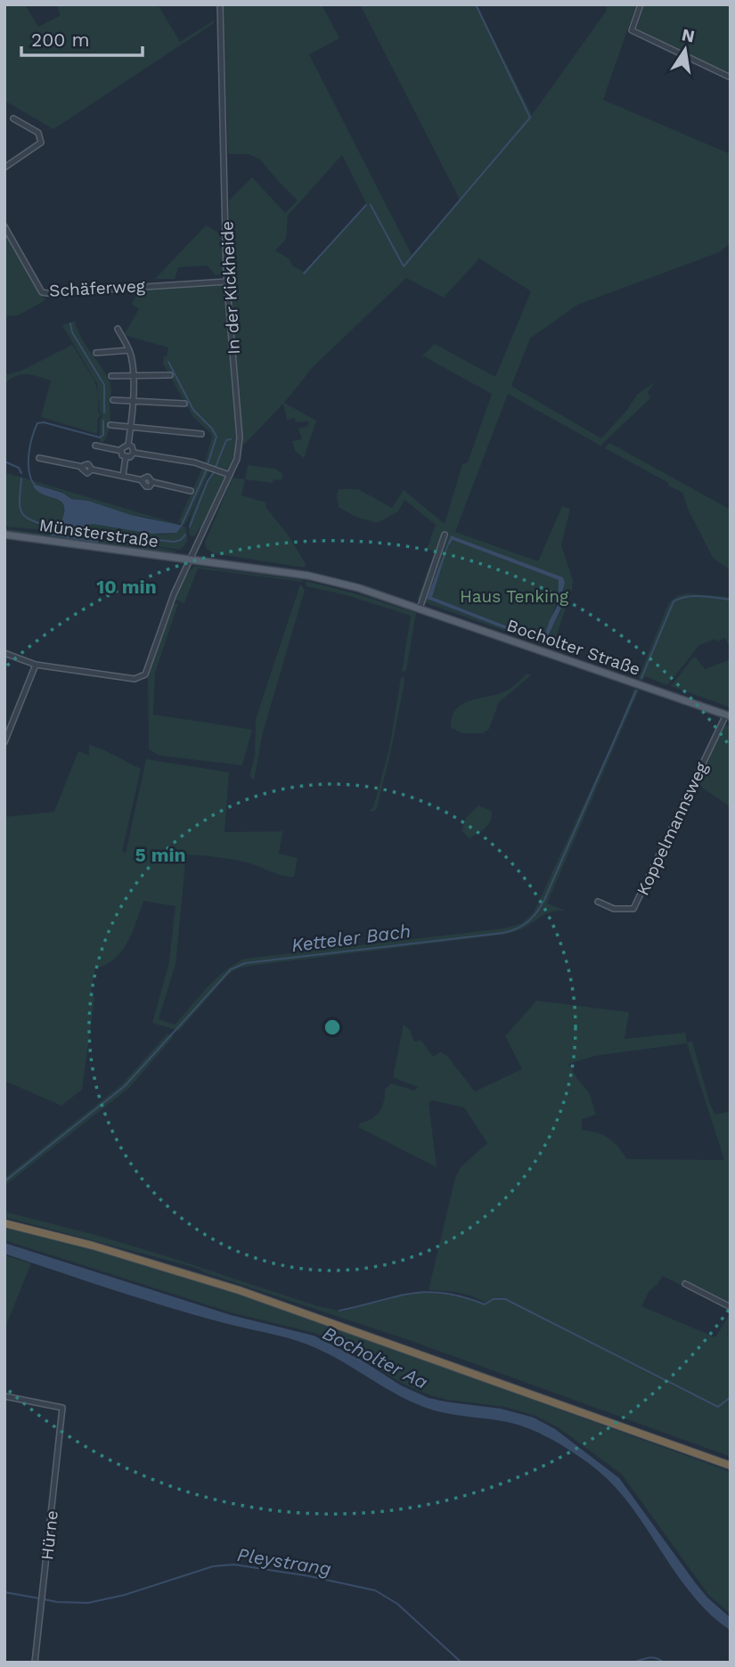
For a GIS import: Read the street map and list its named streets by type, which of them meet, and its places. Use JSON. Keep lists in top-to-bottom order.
{
  "streets": {
    "main road": ["Münsterstraße", "Bocholter Straße"],
    "street": [
      "Schäferweg",
      "In der Kickheide",
      "Koppelmannsweg",
      "Hürne"
    ]
  },
  "crossings": [
    ["Schäferweg", "In der Kickheide"],
    ["In der Kickheide", "Münsterstraße"],
    ["In der Kickheide", "Bocholter Straße"],
    ["Münsterstraße", "Bocholter Straße"],
    ["Bocholter Straße", "Koppelmannsweg"]
  ],
  "water": ["Ketteler Bach", "Bocholter Aa", "Pleystrang"],
  "parks": ["Haus Tenking"],
  "scale_bar": "200 m",
  "north": "top",
  "rings": ["10 min", "5 min"]
}
